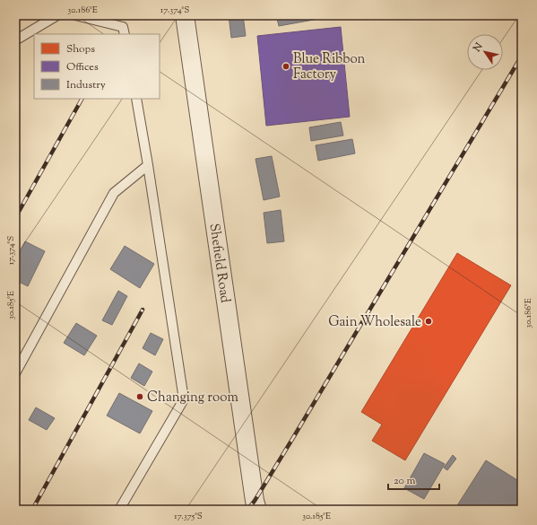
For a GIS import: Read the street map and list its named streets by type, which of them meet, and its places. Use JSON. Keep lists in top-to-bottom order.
{
  "streets": {
    "street": ["Shefield Road"]
  },
  "places": ["Blue Ribbon Factory", "Gain Wholesale", "Changing room"],
  "legend": ["Shops", "Offices", "Industry"],
  "scale_bar": "20 m",
  "north": "top left",
  "coordinates": [
    "30.186°E",
    "17.374°S",
    "30.185°E",
    "17.375°S"
  ]
}
